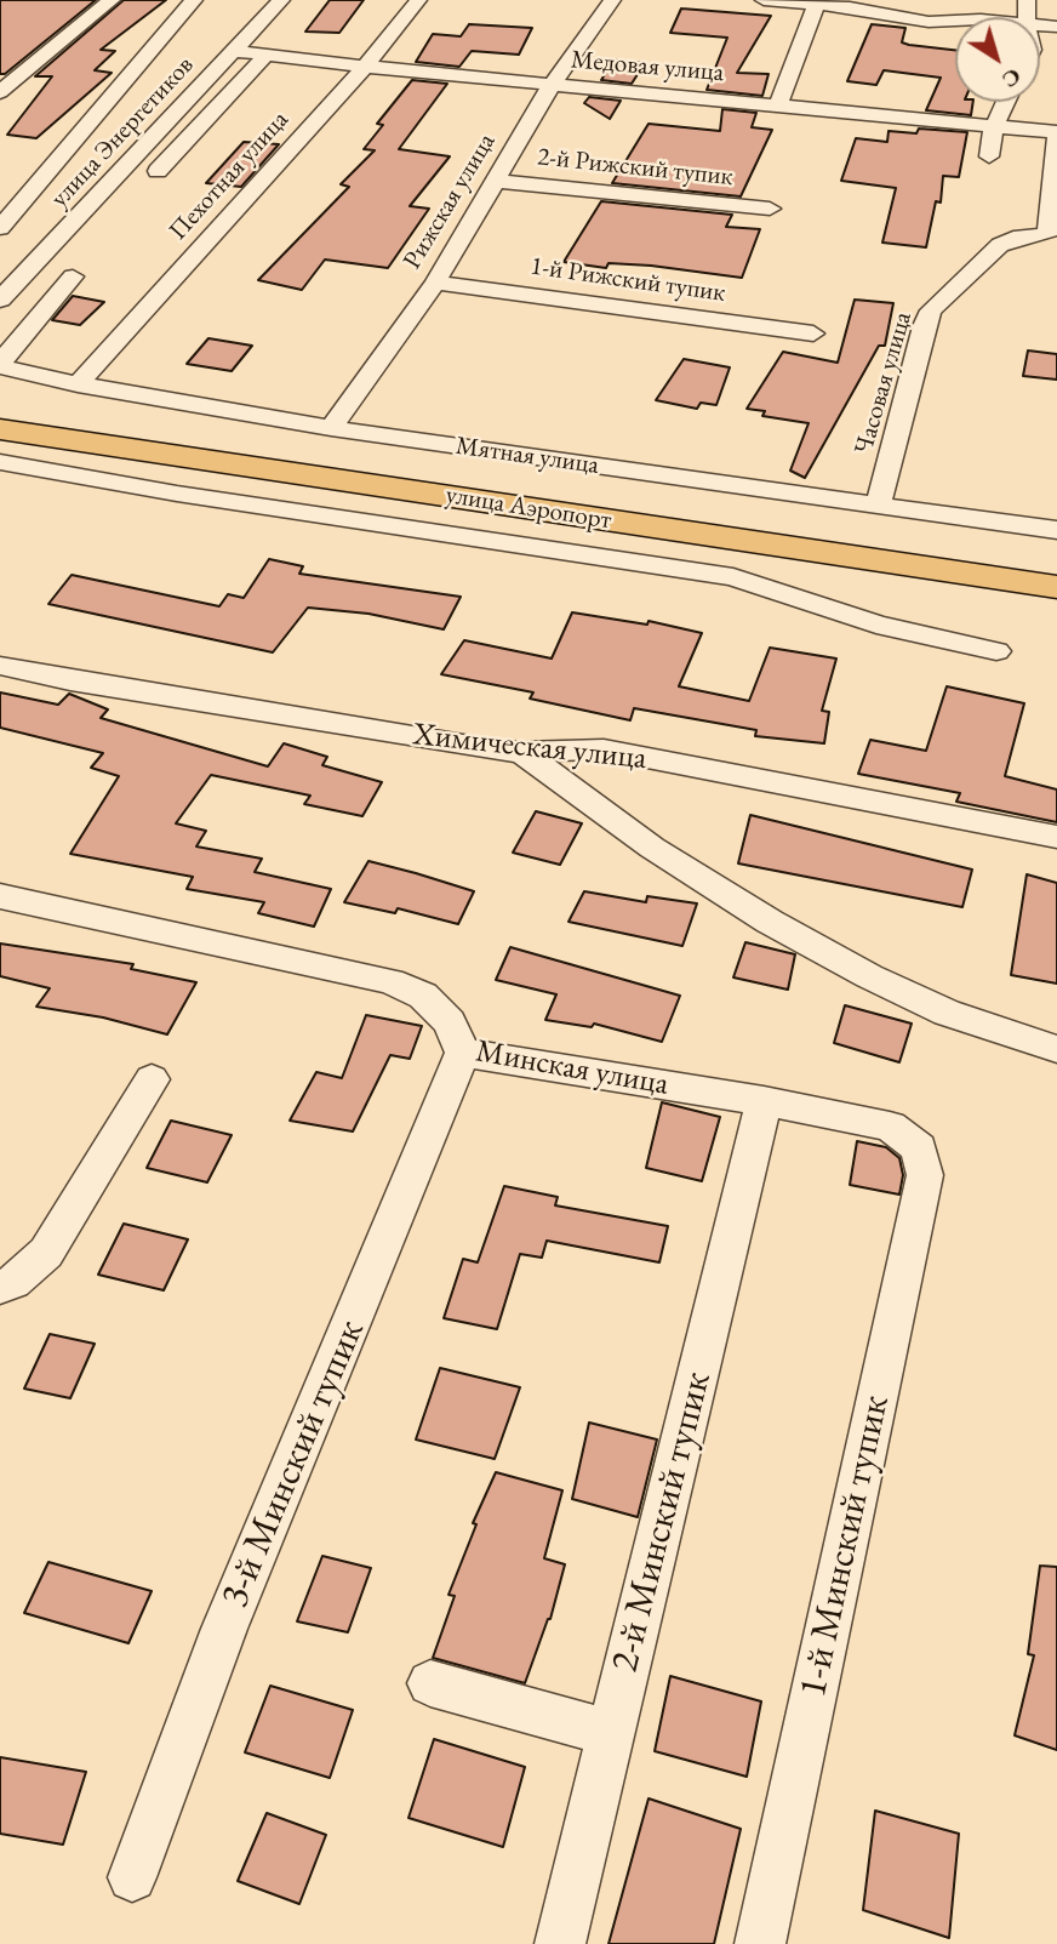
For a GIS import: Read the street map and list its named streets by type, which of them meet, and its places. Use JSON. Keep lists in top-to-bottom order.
{
  "streets": {
    "main road": ["улица Аэропорт"],
    "street": [
      "Медовая улица",
      "улица Энергетиков",
      "2-й Рижский тупик",
      "Пехотная улица",
      "Рижская улица",
      "1-й Рижский тупик",
      "Часовая улица",
      "Мятная улица",
      "Химическая улица",
      "Минская улица",
      "3-й Минский тупик",
      "2-й Минский тупик",
      "1-й Минский тупик"
    ]
  },
  "crossings": [
    ["Медовая улица", "улица Энергетиков"],
    ["Медовая улица", "Пехотная улица"],
    ["Медовая улица", "Рижская улица"],
    ["Медовая улица", "Часовая улица"],
    ["2-й Рижский тупик", "Рижская улица"],
    ["Пехотная улица", "Мятная улица"],
    ["Рижская улица", "1-й Рижский тупик"],
    ["Рижская улица", "Мятная улица"],
    ["Часовая улица", "Мятная улица"],
    ["Минская улица", "3-й Минский тупик"],
    ["Минская улица", "2-й Минский тупик"],
    ["Минская улица", "1-й Минский тупик"]
  ],
  "north": "bottom right"
}
